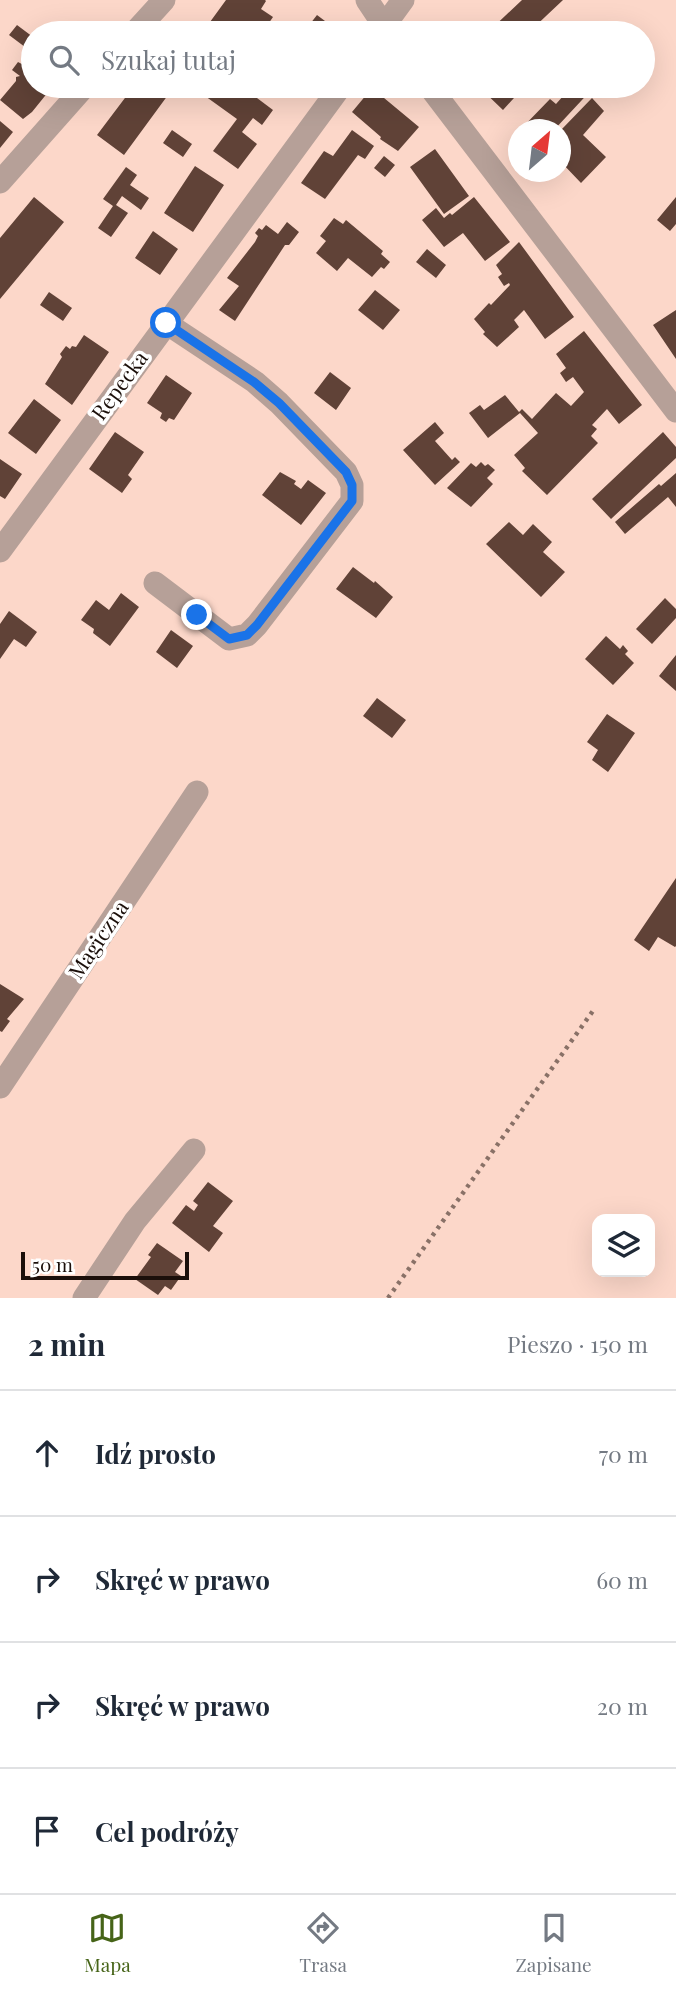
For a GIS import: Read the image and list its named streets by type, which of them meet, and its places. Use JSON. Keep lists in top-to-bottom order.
{
  "streets": {
    "street": ["Repecka", "Magiczna"]
  },
  "scale_bar": "50 m",
  "north": "top right",
  "page": {
    "search": "Szukaj tutaj",
    "scale": "50 m",
    "heading": ["2 min", "Pieszo · 150 m"],
    "list": [
      ["Idź prosto", "70 m"],
      ["Skręć w prawo", "60 m"],
      ["Skręć w prawo", "20 m"],
      "Cel podróży"
    ],
    "nav": ["Mapa", "Trasa", "Zapisane"]
  }
}
